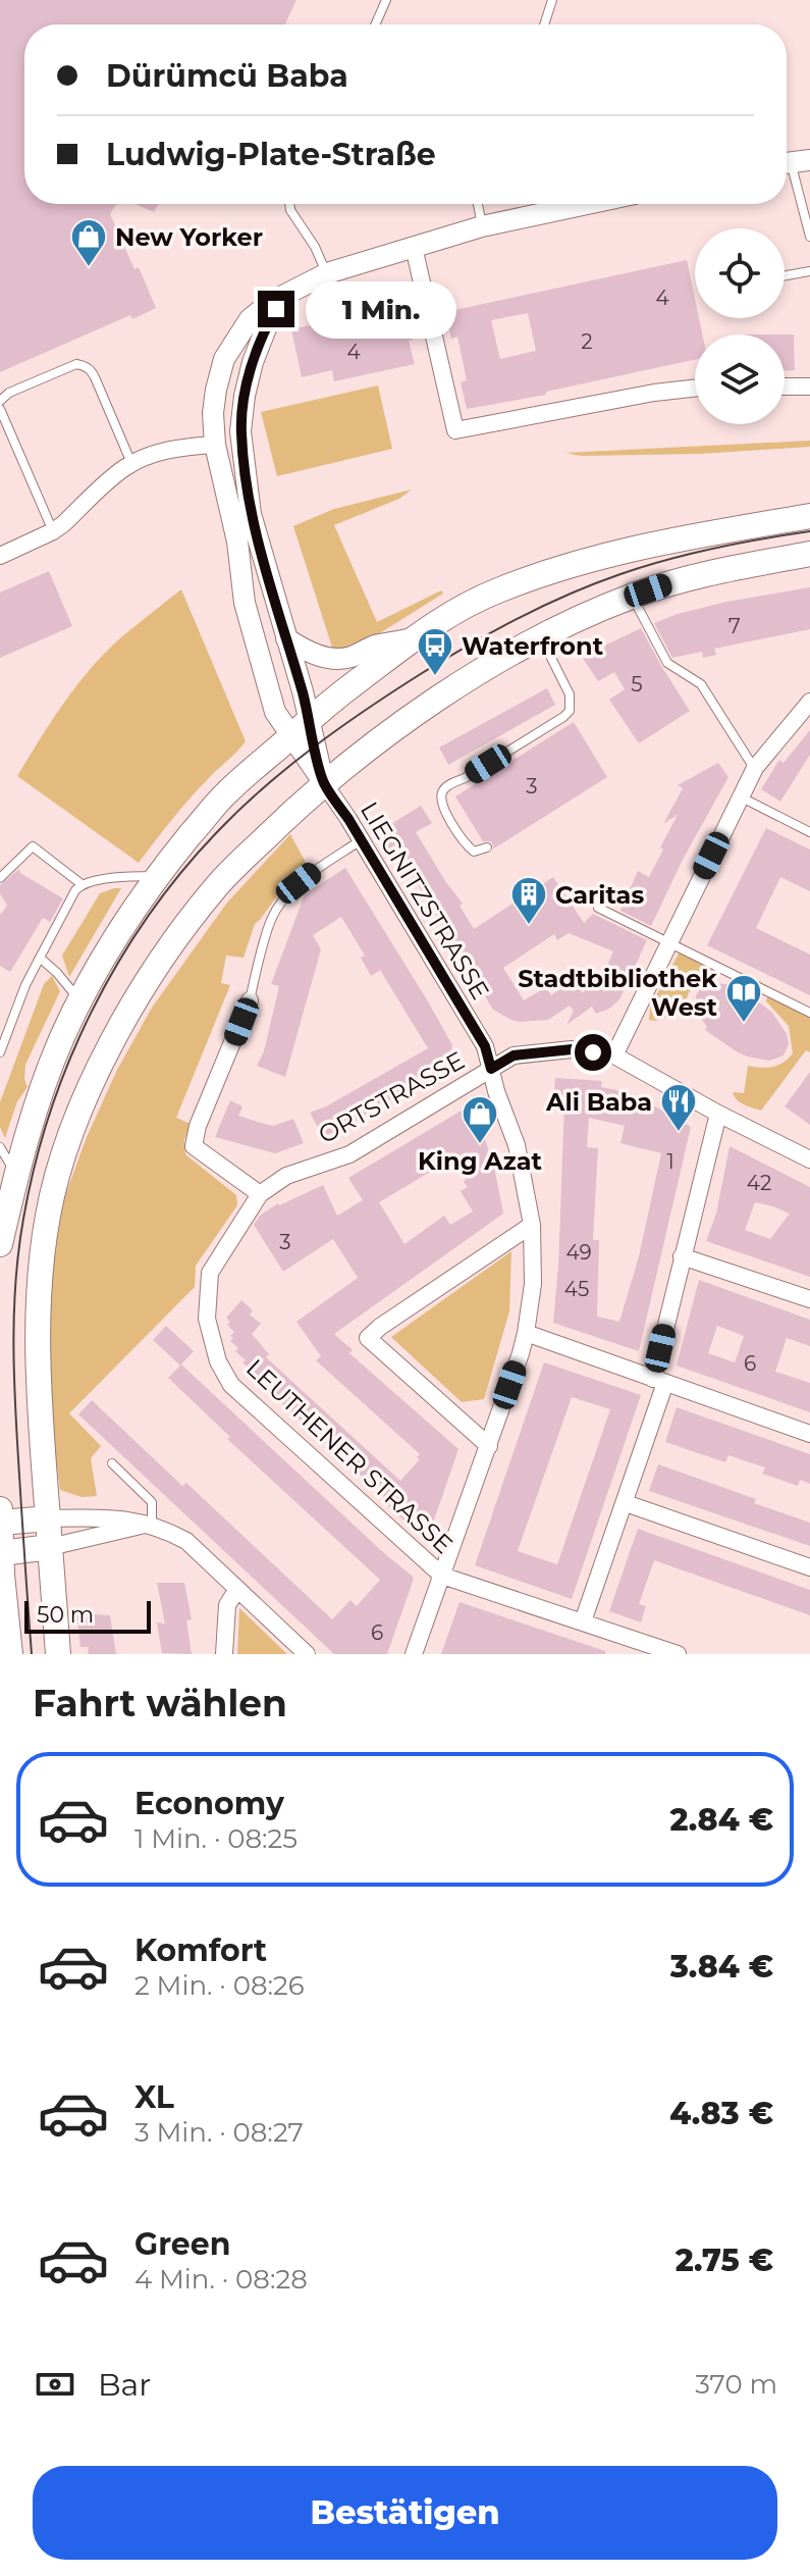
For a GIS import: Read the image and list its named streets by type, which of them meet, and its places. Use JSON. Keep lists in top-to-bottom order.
{
  "streets": {
    "street": ["LIEGNITZSTRASSE", "ORTSTRASSE", "LEUTHENER STRASSE"]
  },
  "crossings": [
    ["LIEGNITZSTRASSE", "ORTSTRASSE"],
    ["LIEGNITZSTRASSE", "LEUTHENER STRASSE"],
    ["ORTSTRASSE", "LEUTHENER STRASSE"]
  ],
  "places": {
    "shop": ["New Yorker", "King Azat"],
    "bus stop": ["Waterfront"],
    "building": ["Caritas"],
    "library": ["Stadtbibliothek West"],
    "restaurant": ["Ali Baba"]
  },
  "house_numbers": [
    "4",
    "2",
    "4",
    "7",
    "5",
    "3",
    "1",
    "42",
    "3",
    "49",
    "45",
    "6",
    "6"
  ],
  "scale_bar": "50 m",
  "page": {
    "banner": ["Dürümcü Baba", "Ludwig-Plate-Straße"],
    "bubble": "1 Min.",
    "scale": "50 m",
    "heading": "Fahrt wählen",
    "list": [
      {
        "name": "Economy",
        "note": "1 Min. · 08:25",
        "value": "2.84 €"
      },
      {
        "name": "Komfort",
        "note": "2 Min. · 08:26",
        "value": "3.84 €"
      },
      {
        "name": "XL",
        "note": "3 Min. · 08:27",
        "value": "4.83 €"
      },
      {
        "name": "Green",
        "note": "4 Min. · 08:28",
        "value": "2.75 €"
      }
    ],
    "pay": ["Bar", "370 m"],
    "buttons": "Bestätigen"
  }
}
